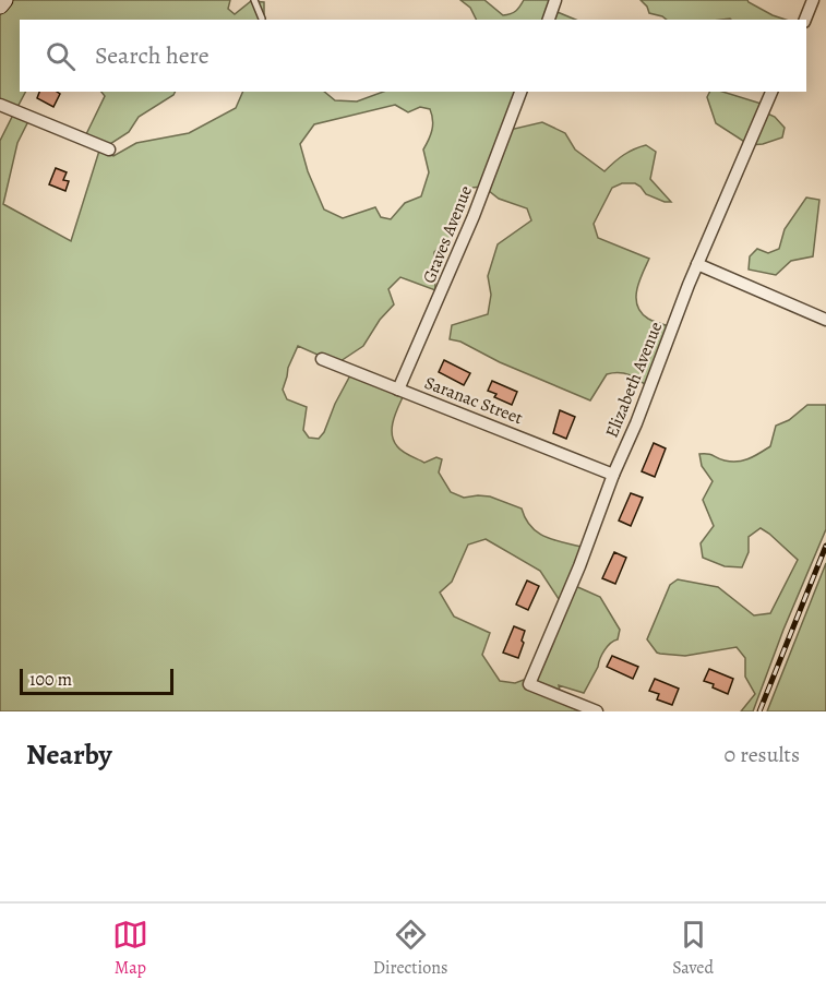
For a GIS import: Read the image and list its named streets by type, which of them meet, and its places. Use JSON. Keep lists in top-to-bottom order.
{
  "streets": {
    "street": ["Graves Avenue", "Elizabeth Avenue", "Saranac Street"]
  },
  "crossings": [
    ["Graves Avenue", "Saranac Street"],
    ["Elizabeth Avenue", "Saranac Street"]
  ],
  "scale_bar": "100 m",
  "page": {
    "search": "Search here",
    "scale": "100 m",
    "heading": ["Nearby", "0 results"],
    "nav": ["Map", "Directions", "Saved"]
  }
}
